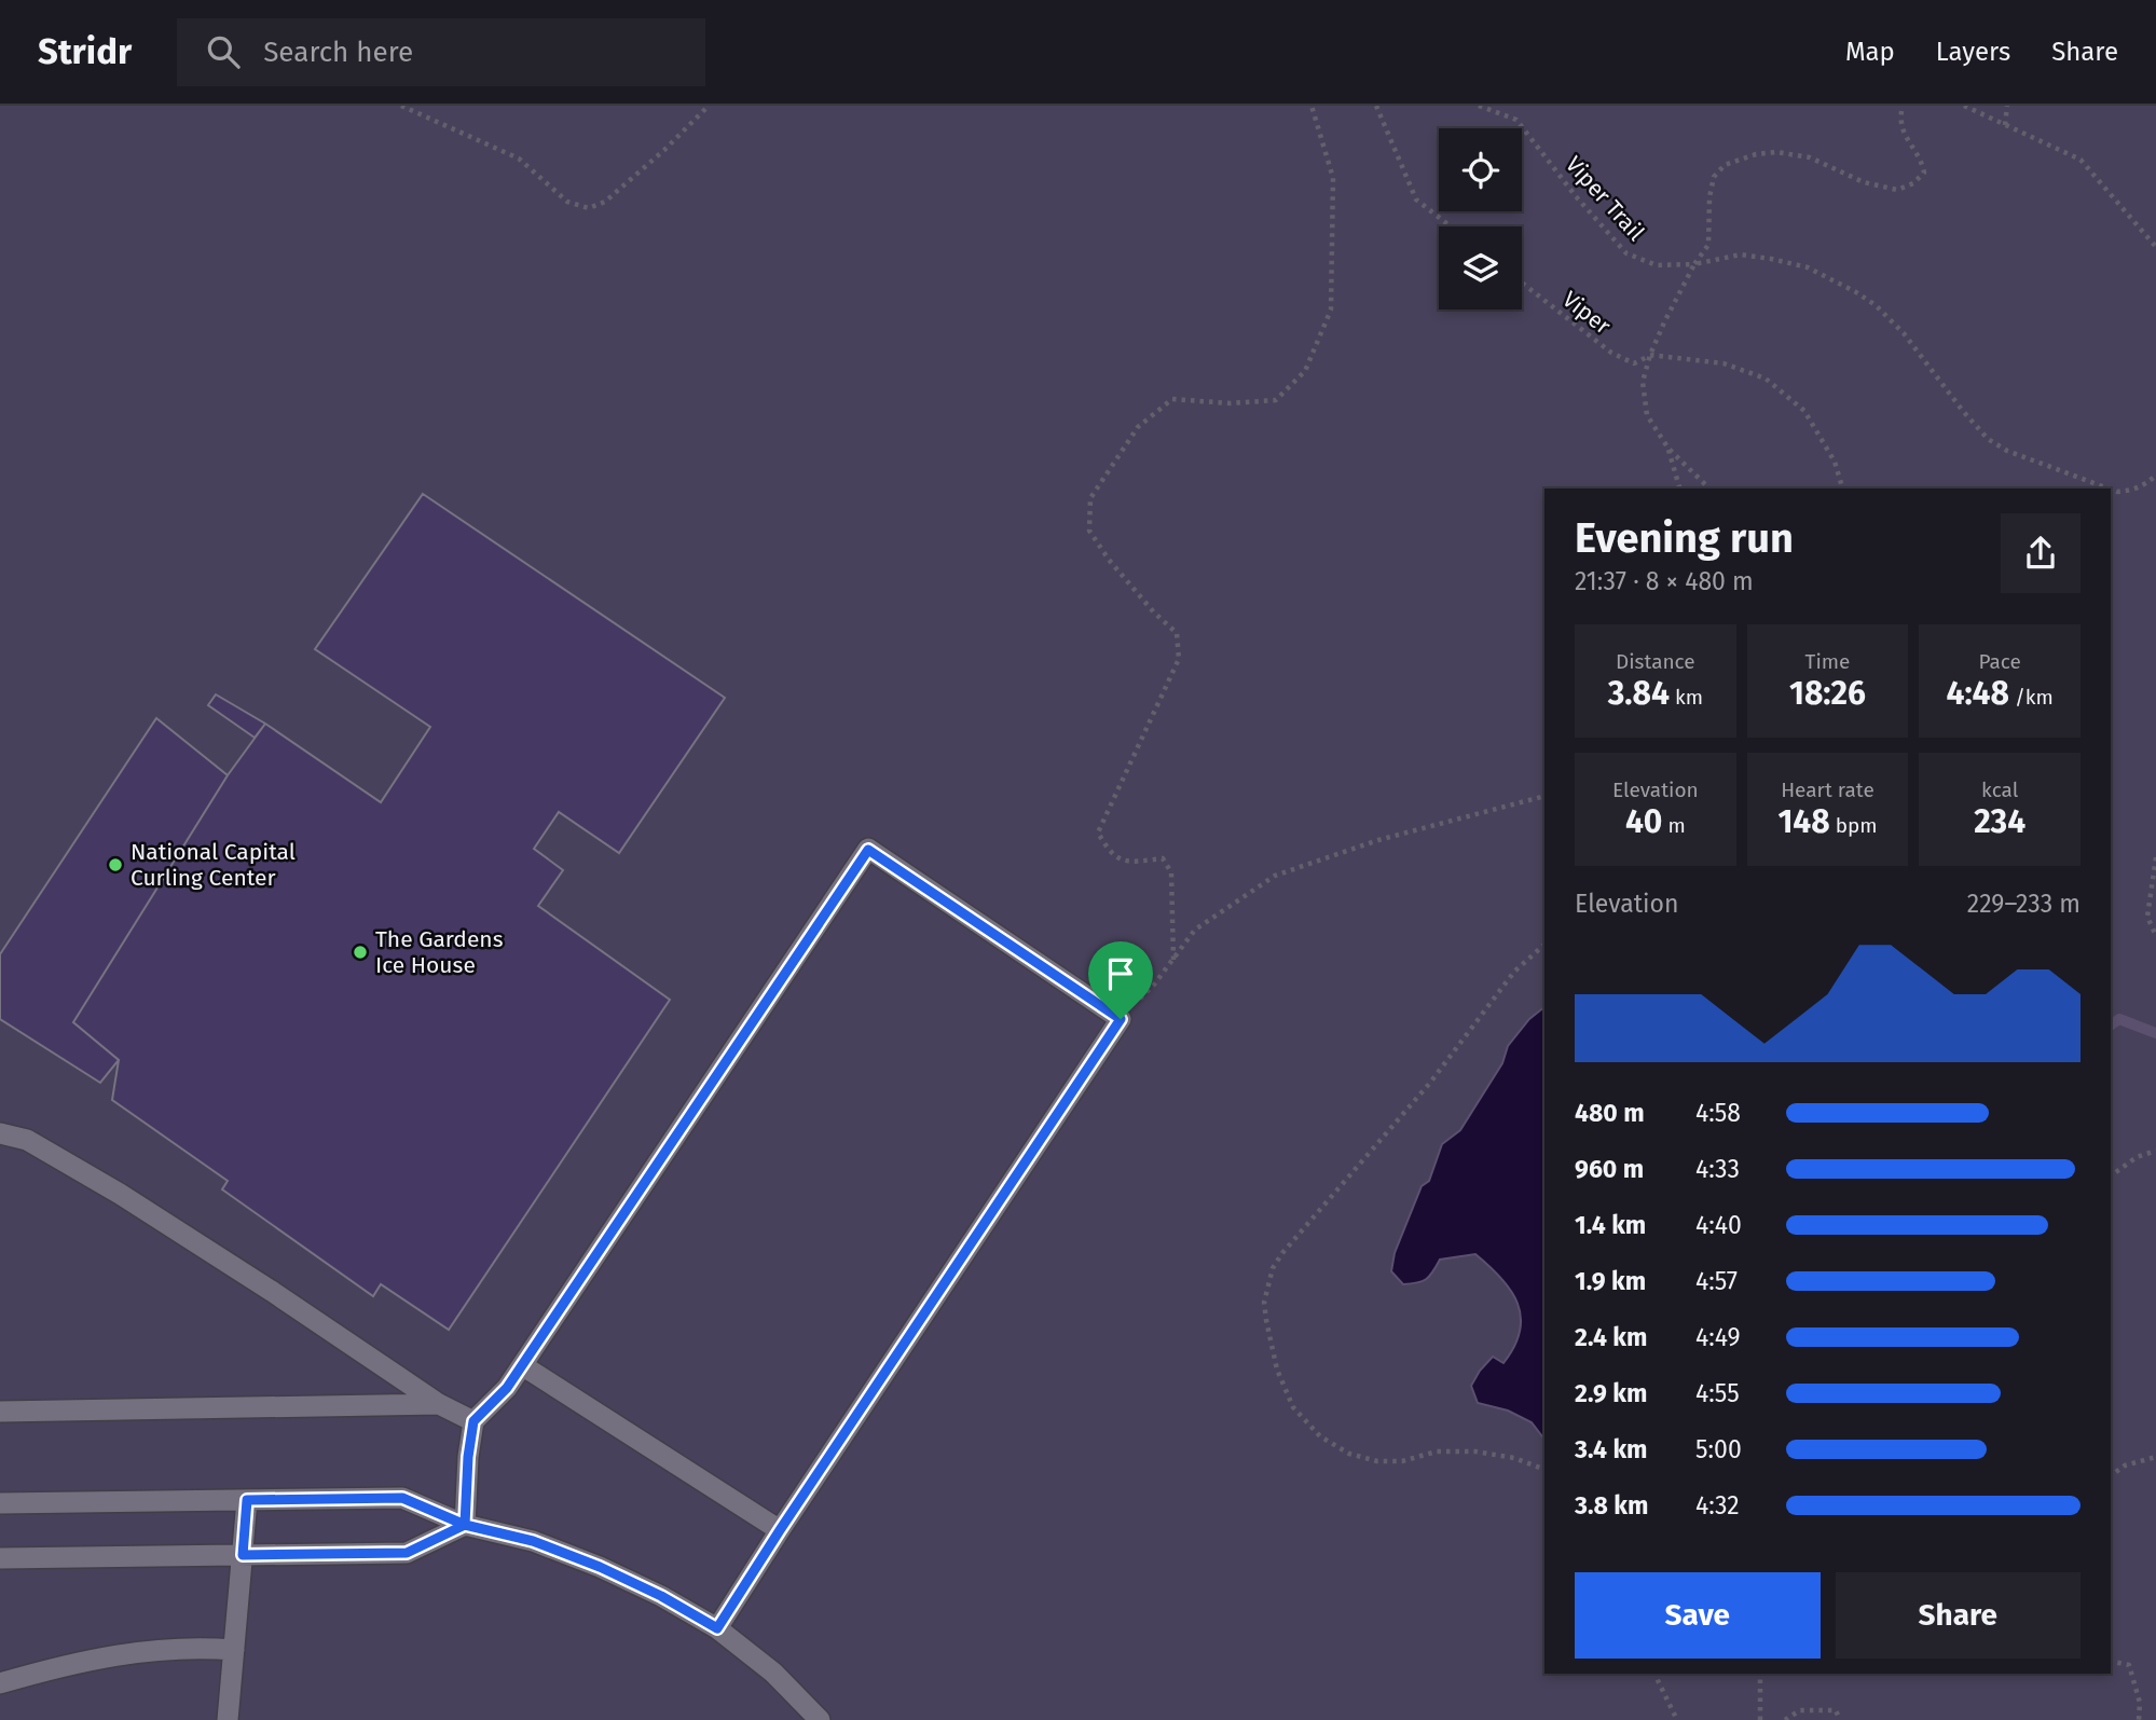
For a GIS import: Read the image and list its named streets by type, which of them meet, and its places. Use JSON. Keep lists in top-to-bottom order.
{
  "streets": {
    "path": ["Viper Trail", "Viper"]
  },
  "places": ["National Capital Curling Center", "The Gardens Ice House"],
  "page": {
    "header": "Stridr",
    "search": "Search here",
    "nav": ["Map", "Layers", "Share"],
    "heading": ["Evening run", "21:37 · 8 × 480 m"],
    "stats": [
      ["Distance", "3.84 km"],
      ["Time", "18:26"],
      ["Pace", "4:48 /km"],
      ["Elevation", "40 m"],
      ["Heart rate", "148 bpm"],
      ["kcal", "234"]
    ],
    "chart": ["Elevation", "229–233 m"],
    "list": [
      {
        "name": "480 m",
        "note": "4:58"
      },
      {
        "name": "960 m",
        "note": "4:33"
      },
      {
        "name": "1.4 km",
        "note": "4:40"
      },
      {
        "name": "1.9 km",
        "note": "4:57"
      },
      {
        "name": "2.4 km",
        "note": "4:49"
      },
      {
        "name": "2.9 km",
        "note": "4:55"
      },
      {
        "name": "3.4 km",
        "note": "5:00"
      },
      {
        "name": "3.8 km",
        "note": "4:32"
      }
    ],
    "buttons": ["Save", "Share"]
  }
}
